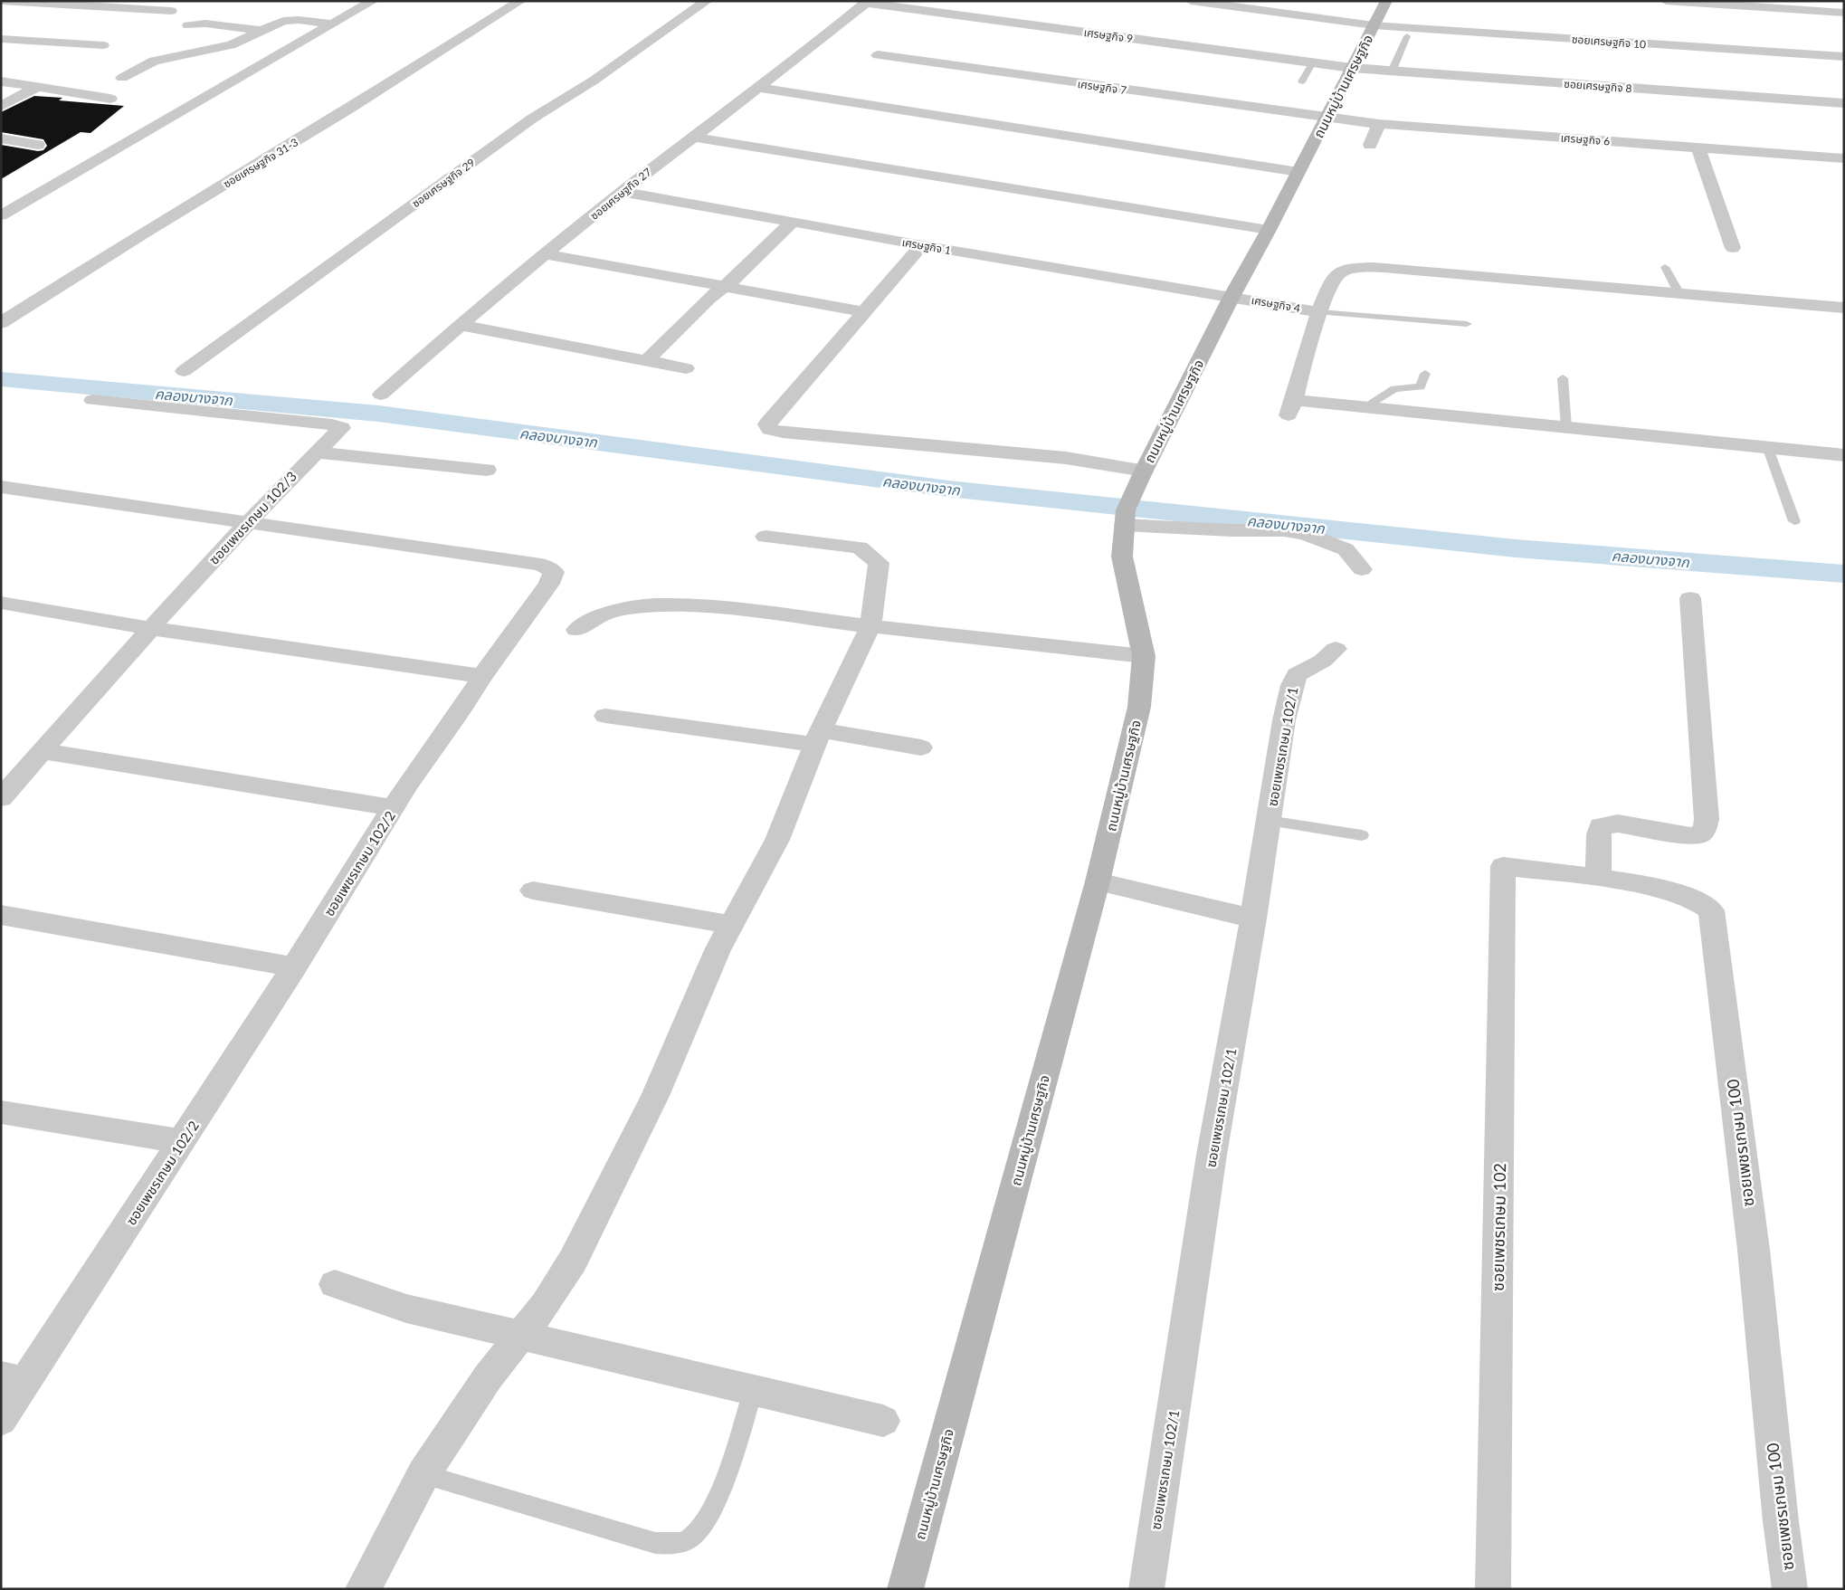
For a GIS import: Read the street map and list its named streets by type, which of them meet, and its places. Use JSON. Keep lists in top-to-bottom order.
{
  "streets": {
    "street": [
      "เศรษฐกิจ 9",
      "ซอยเศรษฐกิจ 10",
      "ถนนหมู่บ้านเศรษฐกิจ",
      "ซอยเศรษฐกิจ 8",
      "เศรษฐกิจ 7",
      "เศรษฐกิจ 6",
      "ซอยเศรษฐกิจ 31-3",
      "ซอยเศรษฐกิจ 29",
      "ซอยเศรษฐกิจ 27",
      "เศรษฐกิจ 1",
      "เศรษฐกิจ 4",
      "ซอยเพชรเกษม 102/3",
      "ซอยเพชรเกษม 102/1",
      "ซอยเพชรเกษม 102/2",
      "ซอยเพชรเกษม 100",
      "ซอยเพชรเกษม 102"
    ]
  },
  "crossings": [
    ["เศรษฐกิจ 9", "ถนนหมู่บ้านเศรษฐกิจ"],
    ["เศรษฐกิจ 9", "ซอยเศรษฐกิจ 8"],
    ["เศรษฐกิจ 9", "ซอยเศรษฐกิจ 27"],
    ["ซอยเศรษฐกิจ 10", "ถนนหมู่บ้านเศรษฐกิจ"],
    ["ถนนหมู่บ้านเศรษฐกิจ", "ซอยเศรษฐกิจ 8"],
    ["ถนนหมู่บ้านเศรษฐกิจ", "เศรษฐกิจ 7"],
    ["ถนนหมู่บ้านเศรษฐกิจ", "เศรษฐกิจ 6"],
    ["ถนนหมู่บ้านเศรษฐกิจ", "เศรษฐกิจ 1"],
    ["ถนนหมู่บ้านเศรษฐกิจ", "เศรษฐกิจ 4"],
    ["เศรษฐกิจ 7", "เศรษฐกิจ 6"],
    ["ซอยเศรษฐกิจ 27", "เศรษฐกิจ 1"],
    ["เศรษฐกิจ 1", "เศรษฐกิจ 4"],
    ["ซอยเพชรเกษม 102/3", "ซอยเพชรเกษม 102/2"],
    ["ซอยเพชรเกษม 100", "ซอยเพชรเกษม 102"]
  ],
  "water": ["คลองบางจาก"]
}
